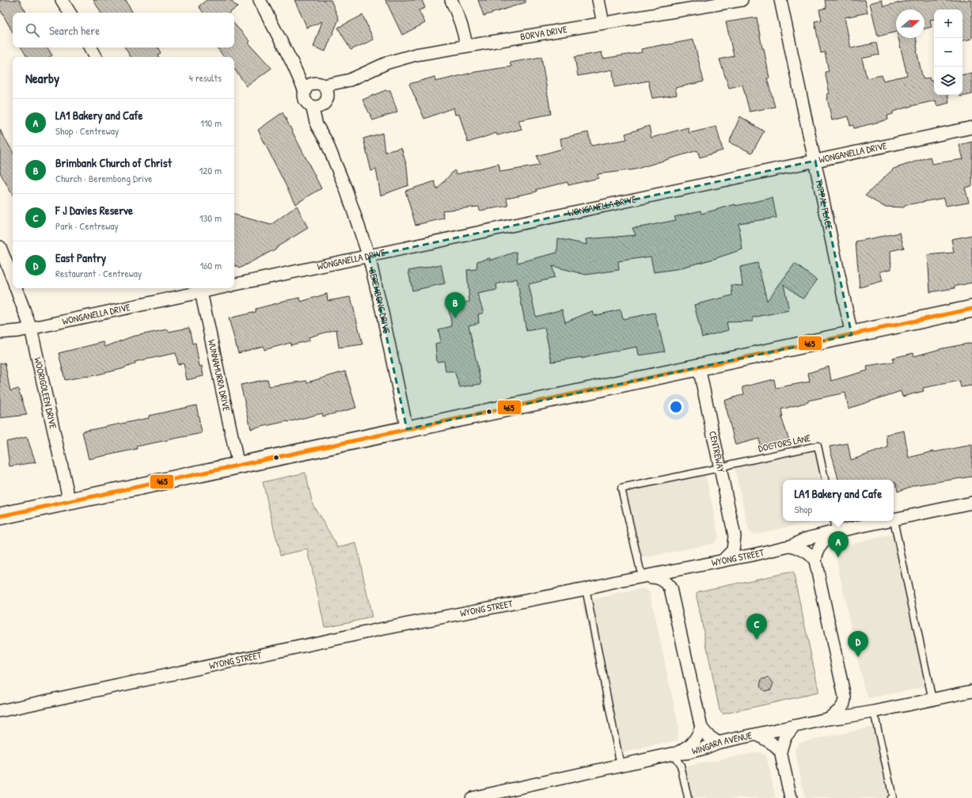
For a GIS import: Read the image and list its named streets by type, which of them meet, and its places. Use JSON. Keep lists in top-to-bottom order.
{
  "streets": {
    "street": [
      "BORVA DRIVE",
      "WONGANELLA DRIVE",
      "TUPPAL PLACE",
      "BEREMBONG DRIVE",
      "WUNNAMURRA DRIVE",
      "WOORIGOLEEN DRIVE",
      "CENTREWAY",
      "WYONG STREET",
      "WINGARA AVENUE"
    ],
    "lane": ["DOCTORS LANE"]
  },
  "crossings": [
    ["BORVA DRIVE", "BEREMBONG DRIVE"],
    ["WONGANELLA DRIVE", "TUPPAL PLACE"],
    ["WONGANELLA DRIVE", "BEREMBONG DRIVE"],
    ["WONGANELLA DRIVE", "WUNNAMURRA DRIVE"],
    ["WONGANELLA DRIVE", "WOORIGOLEEN DRIVE"],
    ["DOCTORS LANE", "CENTREWAY"],
    ["CENTREWAY", "WYONG STREET"]
  ],
  "lines": ["transit line 465"],
  "north": "right",
  "page": {
    "map_buttons": ["+", "−"],
    "search": "Search here",
    "heading": ["Nearby", "4 results"],
    "list": [
      {
        "mark": "A",
        "name": "LA1 Bakery and Cafe",
        "note": "Shop · Centreway",
        "value": "110 m"
      },
      {
        "mark": "B",
        "name": "Brimbank Church of Christ",
        "note": "Church · Berembong Drive",
        "value": "120 m"
      },
      {
        "mark": "C",
        "name": "F J Davies Reserve",
        "note": "Park · Centreway",
        "value": "130 m"
      },
      {
        "mark": "D",
        "name": "East Pantry",
        "note": "Restaurant · Centreway",
        "value": "160 m"
      }
    ],
    "pins": [
      "B",
      "A",
      "C",
      "D"
    ],
    "popup": ["LA1 Bakery and Cafe", "Shop"]
  }
}
